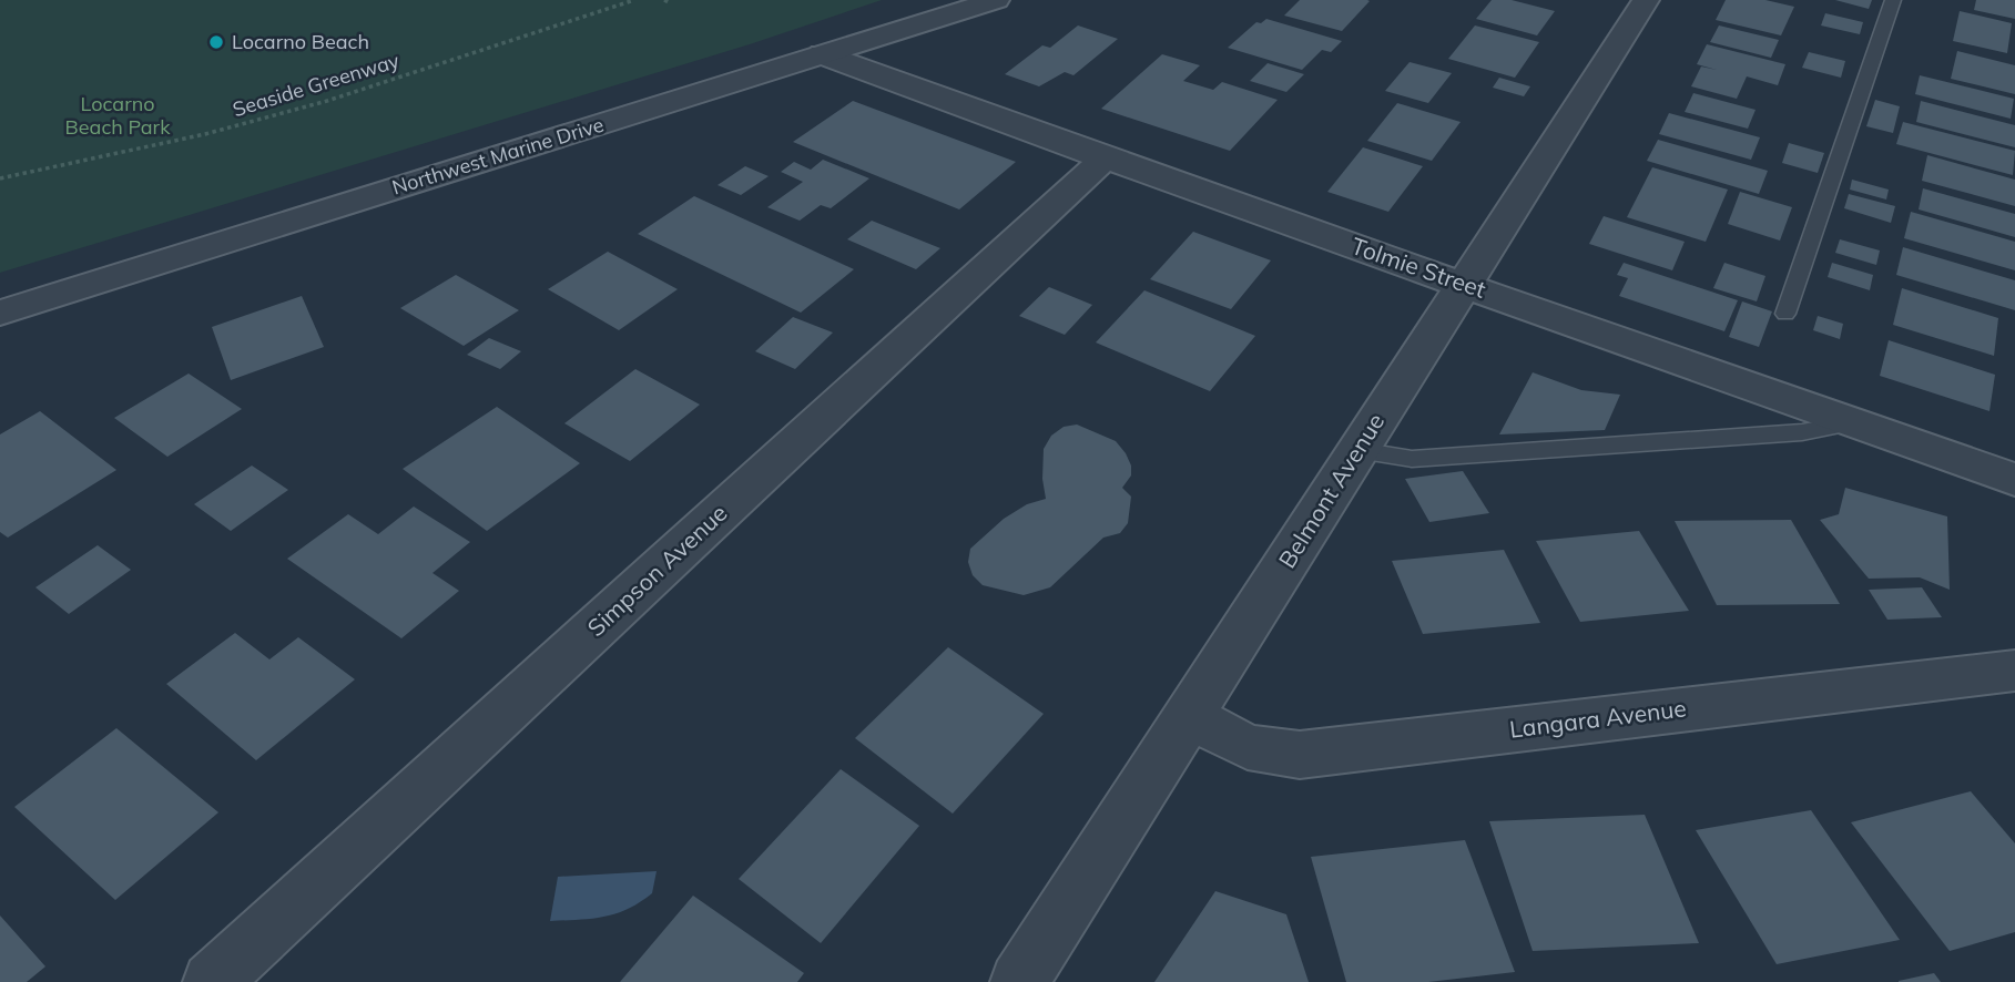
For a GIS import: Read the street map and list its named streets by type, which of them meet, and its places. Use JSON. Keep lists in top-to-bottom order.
{
  "streets": {
    "street": [
      "Northwest Marine Drive",
      "Tolmie Street",
      "Belmont Avenue",
      "Simpson Avenue",
      "Langara Avenue"
    ],
    "path": ["Seaside Greenway"]
  },
  "crossings": [
    ["Northwest Marine Drive", "Tolmie Street"],
    ["Tolmie Street", "Belmont Avenue"],
    ["Tolmie Street", "Simpson Avenue"],
    ["Belmont Avenue", "Langara Avenue"]
  ],
  "parks": ["Locarno Beach Park"],
  "places": ["Locarno Beach"]
}
